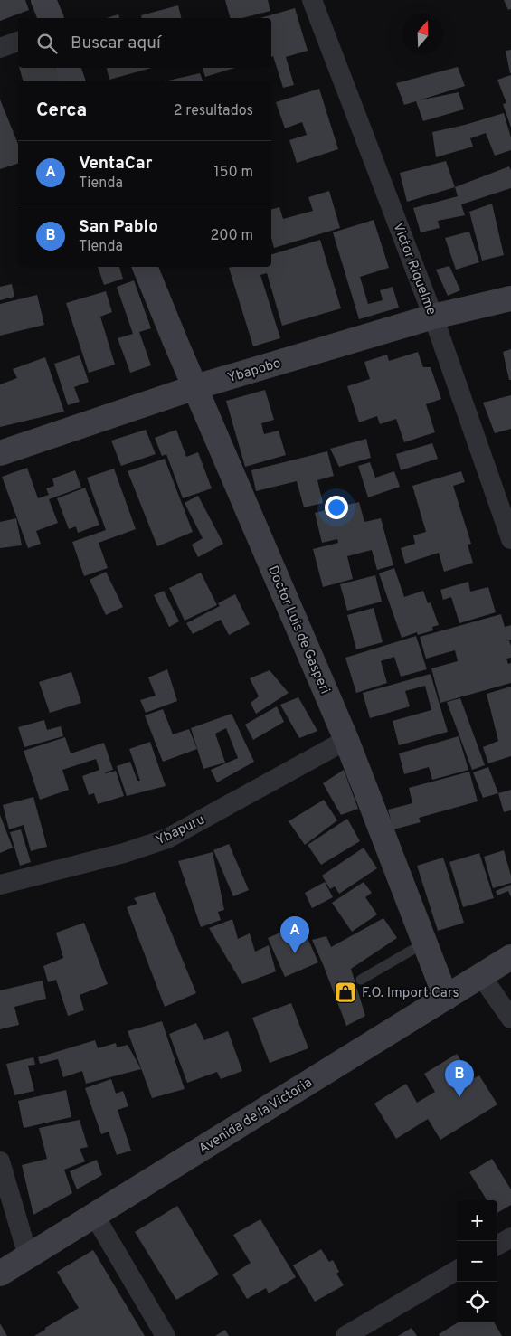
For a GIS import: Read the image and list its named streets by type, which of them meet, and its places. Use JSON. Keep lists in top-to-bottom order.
{
  "streets": {
    "street": [
      "Victor Riquelme",
      "Ybapobo",
      "Doctor Luis de Gasperi",
      "Ybapuru",
      "Avenida de la Victoria"
    ]
  },
  "crossings": [
    ["Victor Riquelme", "Ybapobo"],
    ["Ybapobo", "Doctor Luis de Gasperi"],
    ["Doctor Luis de Gasperi", "Ybapuru"],
    ["Doctor Luis de Gasperi", "Avenida de la Victoria"]
  ],
  "places": {
    "shop": ["F.O. Import Cars"]
  },
  "north": "top",
  "page": {
    "search": "Buscar aquí",
    "heading": ["Cerca", "2 resultados"],
    "list": [
      {
        "mark": "A",
        "name": "VentaCar",
        "note": "Tienda",
        "value": "150 m"
      },
      {
        "mark": "B",
        "name": "San Pablo",
        "note": "Tienda",
        "value": "200 m"
      }
    ],
    "pins": ["A", "B"],
    "map_buttons": ["+", "−"]
  }
}
